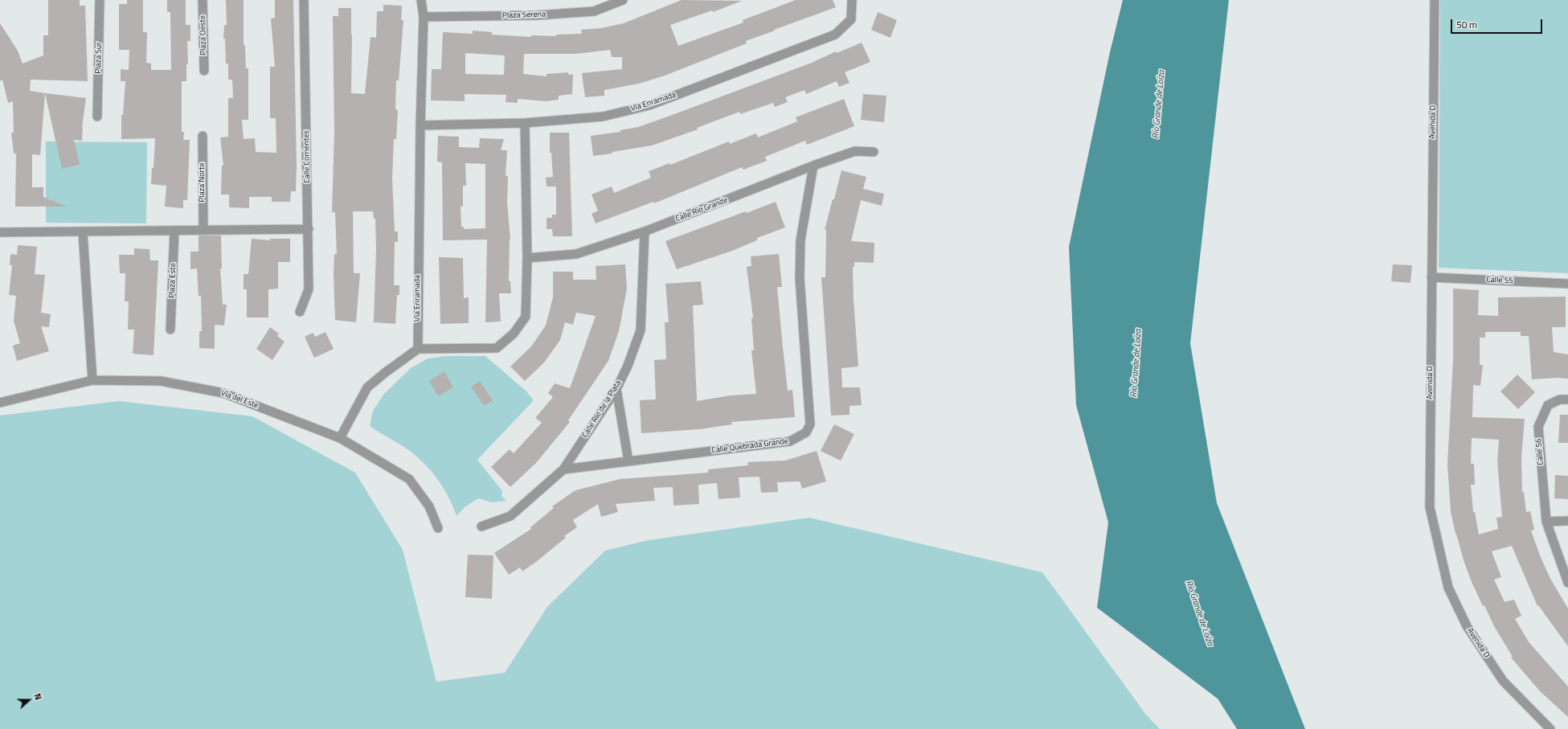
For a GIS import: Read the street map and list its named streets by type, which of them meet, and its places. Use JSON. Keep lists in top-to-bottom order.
{
  "streets": {
    "street": [
      "Plaza Serena",
      "Plaza Oeste",
      "Plaza Sur",
      "Vía Enramada",
      "Avenida D",
      "Calle Corrientes",
      "Plaza Norte",
      "Calle Río Grande",
      "Plaza Este",
      "Calle 55",
      "Vía del Este",
      "Calle Río de la Plata",
      "Calle Quebrada Grande",
      "Calle 56"
    ]
  },
  "crossings": [
    ["Plaza Serena", "Vía Enramada"],
    ["Avenida D", "Calle 55"],
    ["Calle Río Grande", "Calle Río de la Plata"],
    ["Calle Río Grande", "Calle Quebrada Grande"],
    ["Calle Río de la Plata", "Calle Quebrada Grande"]
  ],
  "water": ["Río Grande de Loíza"],
  "scale_bar": "50 m",
  "north": "right"
}
